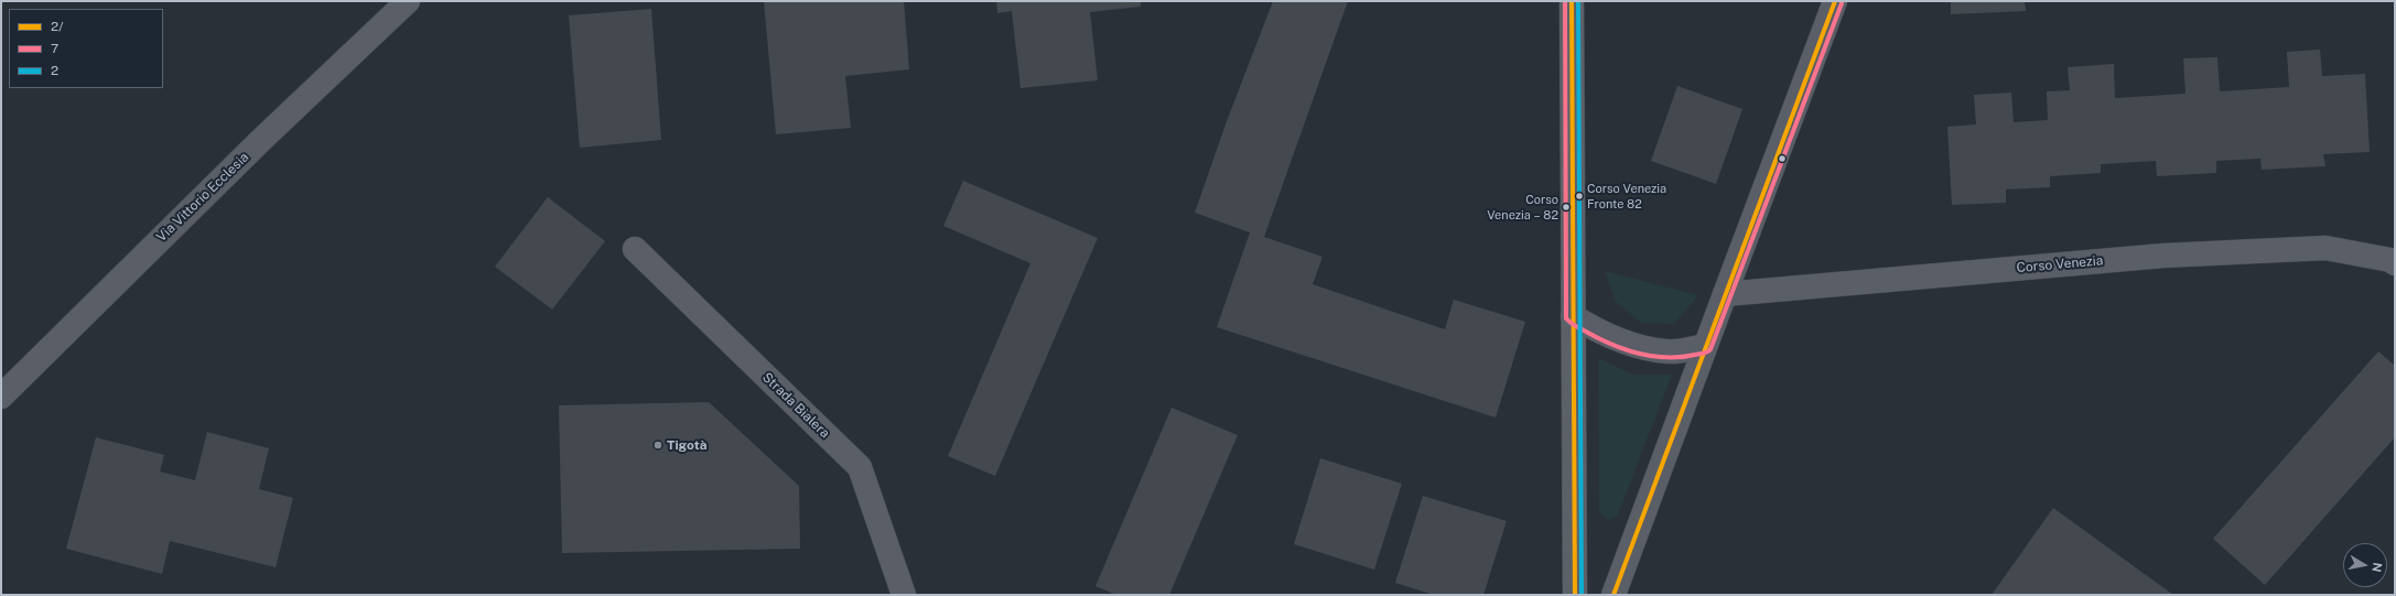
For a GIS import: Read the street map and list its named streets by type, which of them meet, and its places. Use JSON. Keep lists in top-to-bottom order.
{
  "streets": {
    "street": ["Via Vittorio Ecclesia", "Corso Venezia", "Strada Bialera"]
  },
  "places": ["Corso Venezia Fronte 82", "Corso Venezia – 82", "Tigotà"],
  "lines": ["transit line 2/", "transit line 7", "transit line 2"],
  "legend": ["2/", "7", "2"],
  "north": "right"
}
